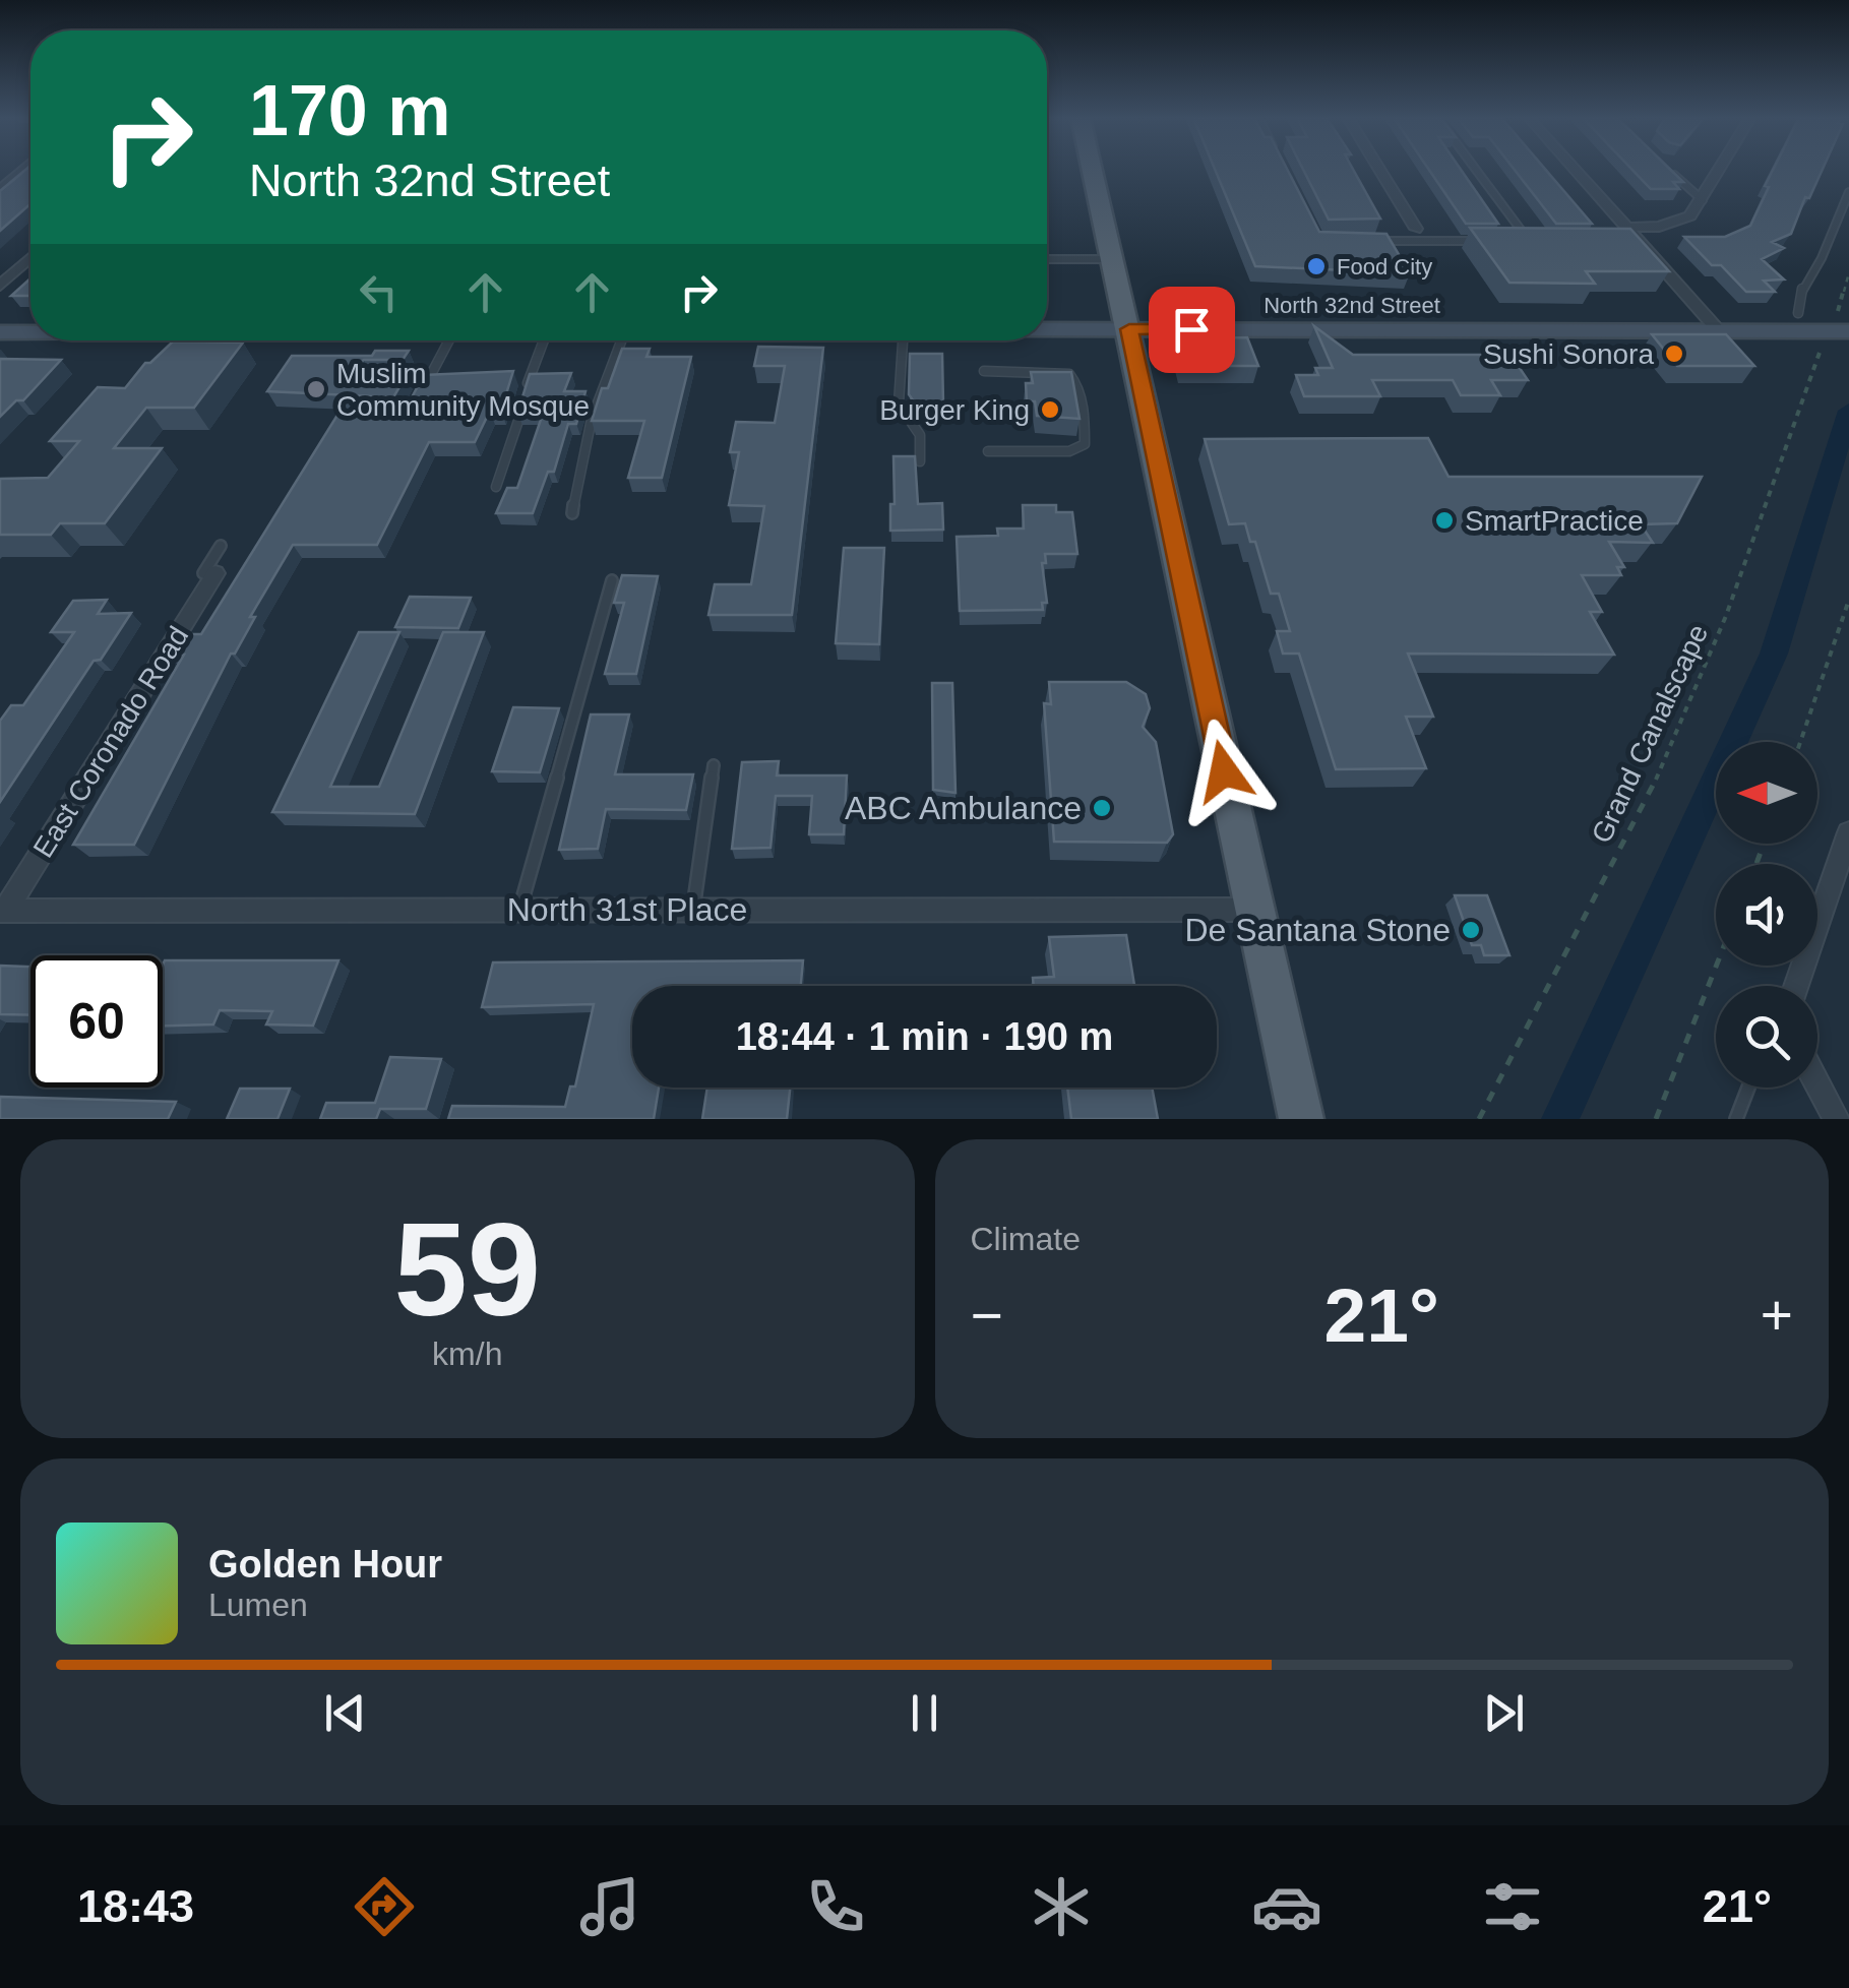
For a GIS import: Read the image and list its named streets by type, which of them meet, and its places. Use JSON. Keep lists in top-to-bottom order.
{
  "streets": {
    "main road": ["North 32nd Street"],
    "street": ["East Coronado Road", "North 31st Place"],
    "path": ["Grand Canalscape"]
  },
  "crossings": [
    ["East Coronado Road", "North 31st Place"]
  ],
  "places": [
    "Food City",
    "Sushi Sonora",
    "Muslim Community Mosque",
    "Burger King",
    "SmartPractice",
    "ABC Ambulance",
    "De Santana Stone"
  ],
  "north": "left",
  "page": {
    "turn": ["170 m", "North 32nd Street"],
    "limit": "60",
    "trip": "18:44 · 1 min · 190 m",
    "tile": [
      ["59", "km/h"],
      "Climate"
    ],
    "heat": ["−", "21°", "+"],
    "song": ["Golden Hour", "Lumen"],
    "tabs": ["18:43", "21°"]
  }
}
